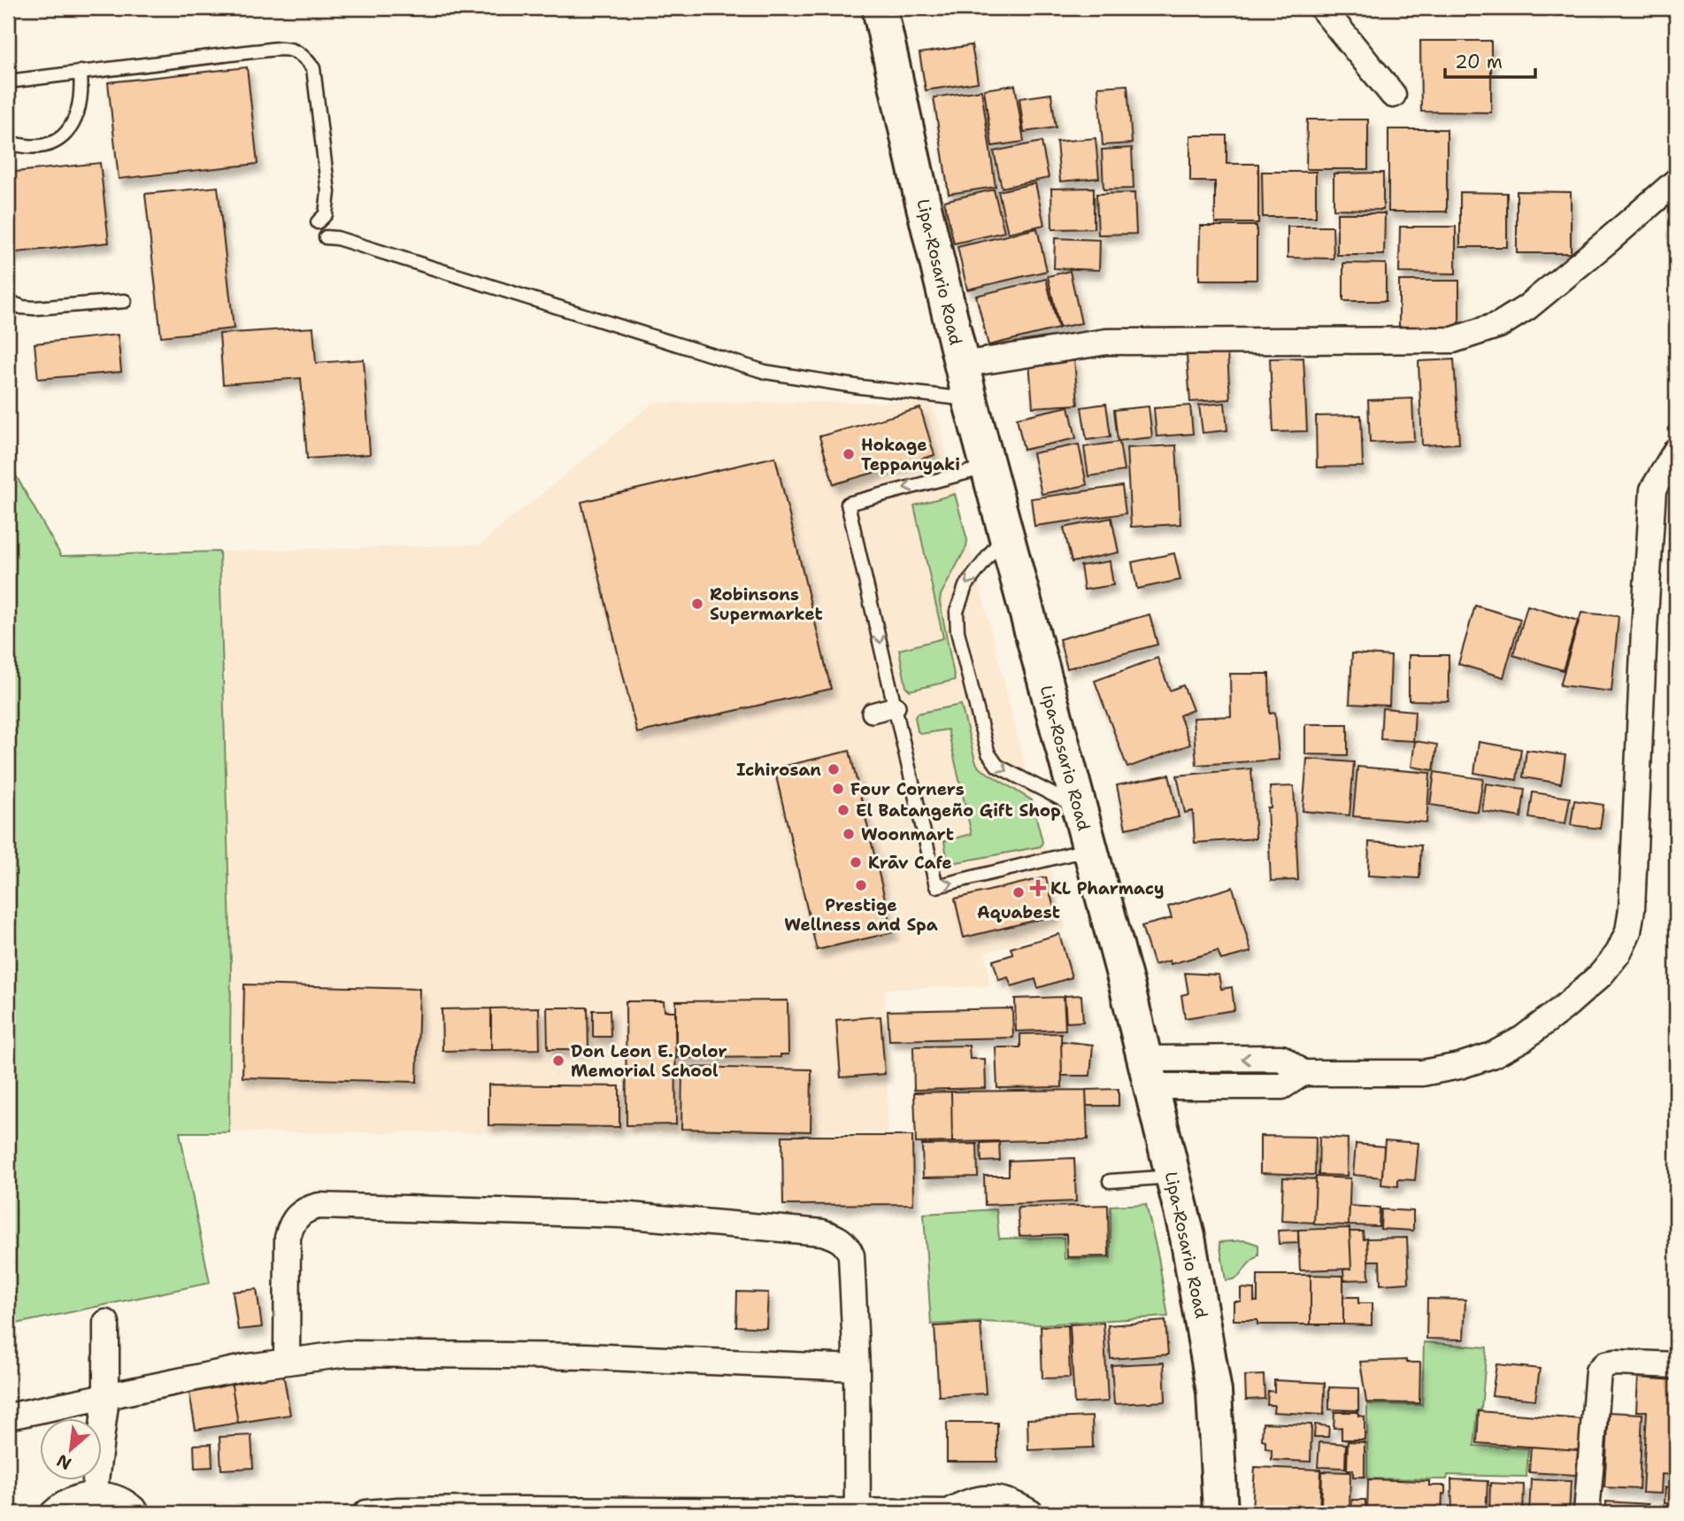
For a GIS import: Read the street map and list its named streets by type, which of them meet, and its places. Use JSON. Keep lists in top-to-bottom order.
{
  "streets": {
    "main road": ["Lipa-Rosario Road"]
  },
  "places": {
    "other": [
      "Hokage Teppanyaki",
      "Robinsons Supermarket",
      "Ichirosan",
      "Four Corners",
      "El Batangeño Gift Shop",
      "Woonmart",
      "Krāv Cafe",
      "Prestige Wellness and Spa",
      "Aquabest",
      "Don Leon E. Dolor Memorial School"
    ],
    "health": ["KL Pharmacy"]
  },
  "scale_bar": "20 m",
  "north": "bottom left"
}
